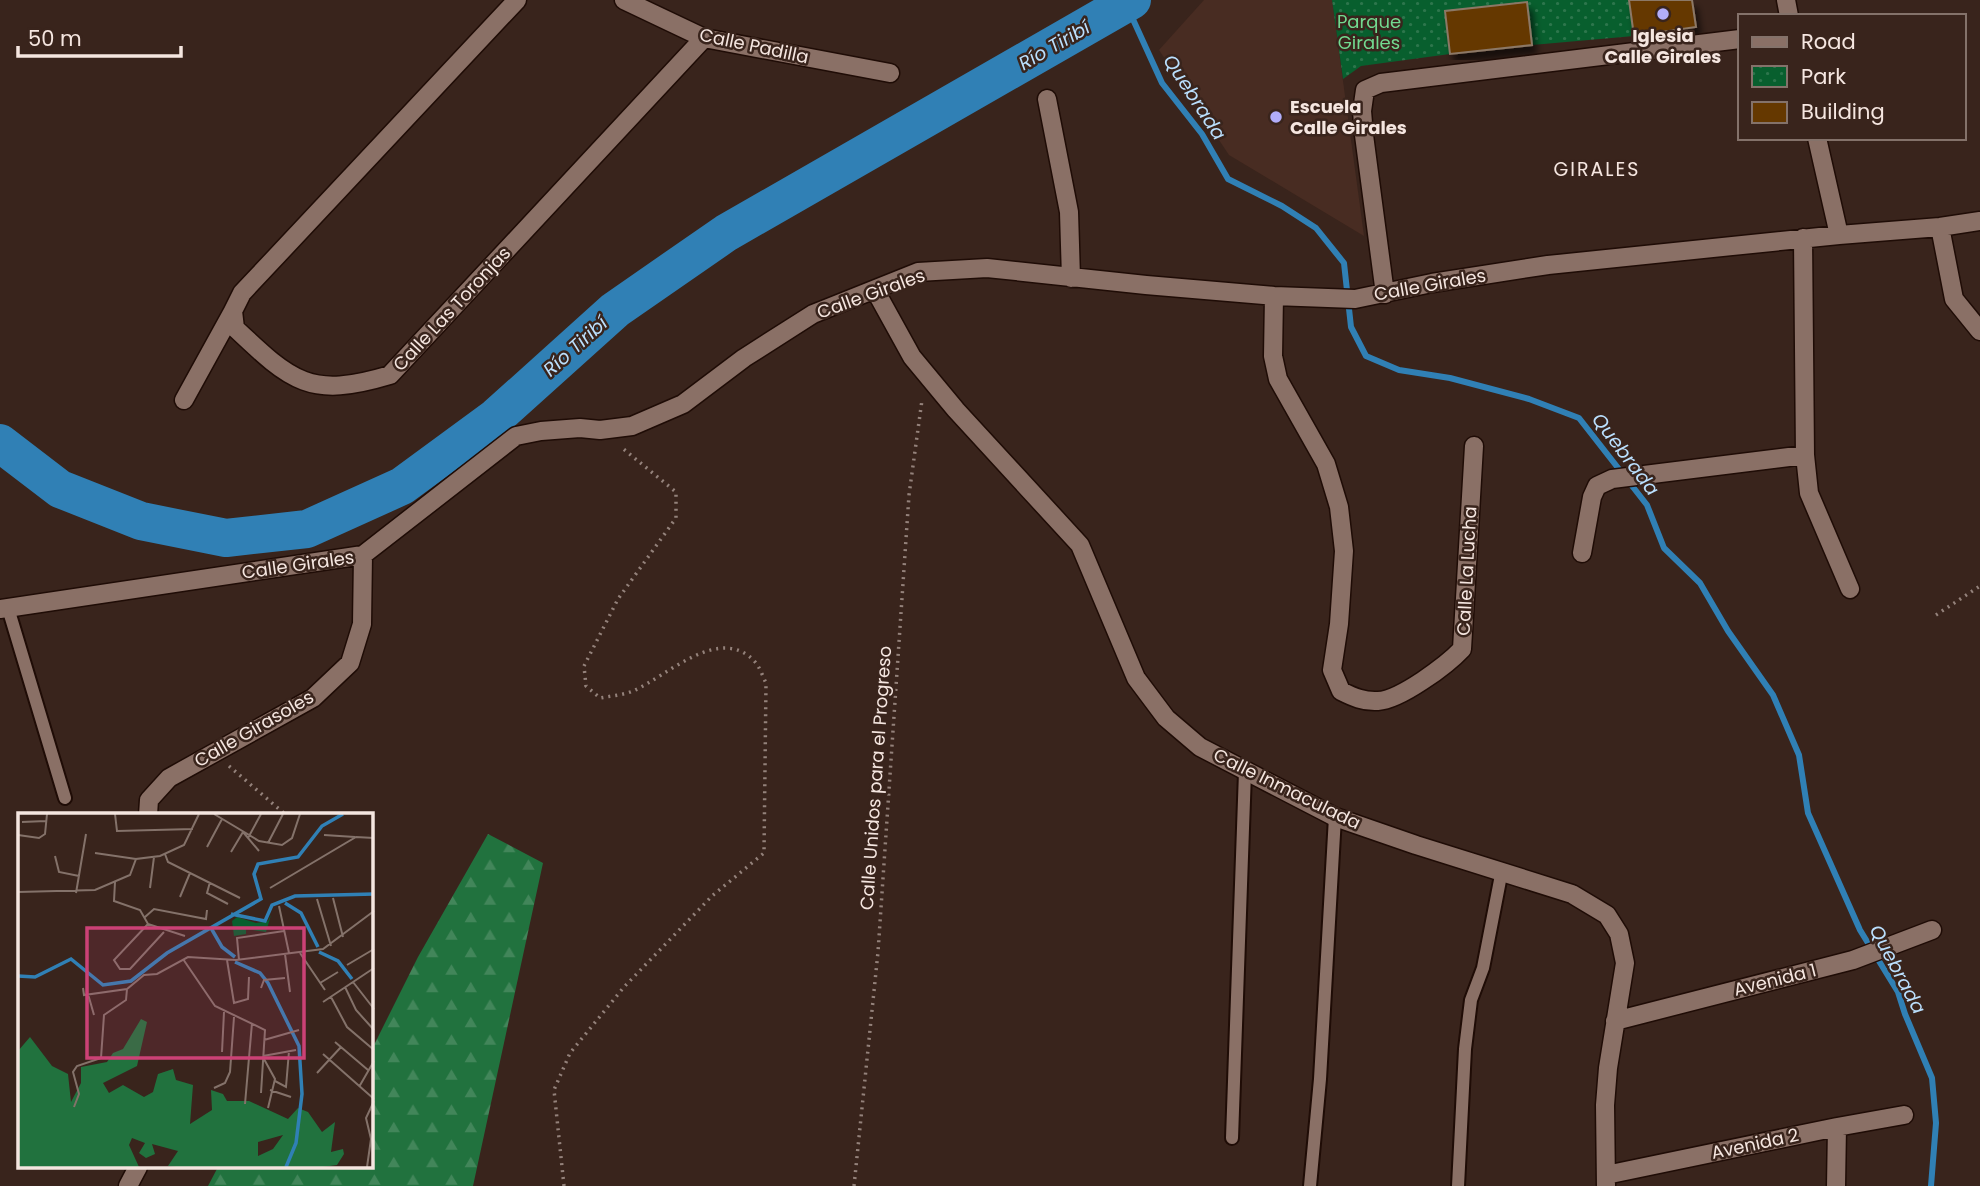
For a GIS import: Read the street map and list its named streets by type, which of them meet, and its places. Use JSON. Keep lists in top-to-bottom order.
{
  "streets": {
    "street": [
      "Calle Padilla",
      "Calle Girales",
      "Calle Las Toronjas",
      "Calle La Lucha",
      "Calle Girasoles",
      "Calle Inmaculada",
      "Avenida 1",
      "Avenida 2"
    ],
    "path": ["Calle Unidos para el Progreso"]
  },
  "crossings": [
    ["Calle Padilla", "Calle Las Toronjas"],
    ["Calle Girales", "Calle La Lucha"],
    ["Calle Girales", "Calle Girasoles"],
    ["Calle Girales", "Calle Inmaculada"],
    ["Calle Unidos para el Progreso", "Calle Inmaculada"],
    ["Calle Inmaculada", "Avenida 1"],
    ["Calle Inmaculada", "Avenida 2"]
  ],
  "districts": ["GIRALES"],
  "water": ["Río Tiribí", "Quebrada"],
  "parks": ["Parque Girales"],
  "places": ["Iglesia Calle Girales", "Escuela Calle Girales"],
  "legend": ["Road", "Park", "Building"],
  "scale_bar": "50 m"
}
